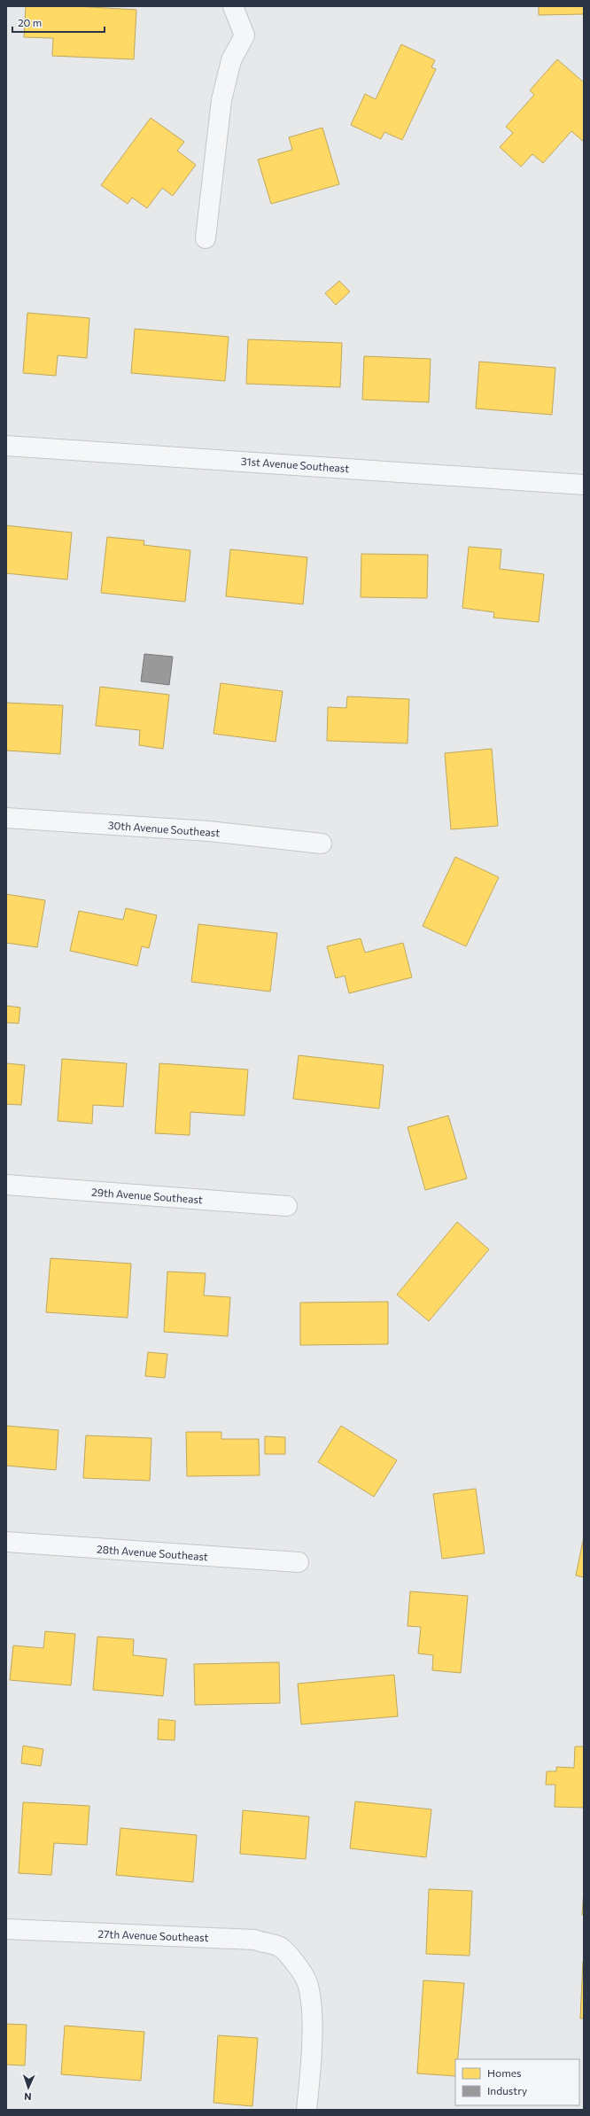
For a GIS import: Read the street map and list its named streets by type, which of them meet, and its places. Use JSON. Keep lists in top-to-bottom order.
{
  "streets": {
    "street": [
      "31st Avenue Southeast",
      "30th Avenue Southeast",
      "29th Avenue Southeast",
      "28th Avenue Southeast",
      "27th Avenue Southeast"
    ]
  },
  "legend": ["Homes", "Industry"],
  "scale_bar": "20 m",
  "north": "bottom"
}
